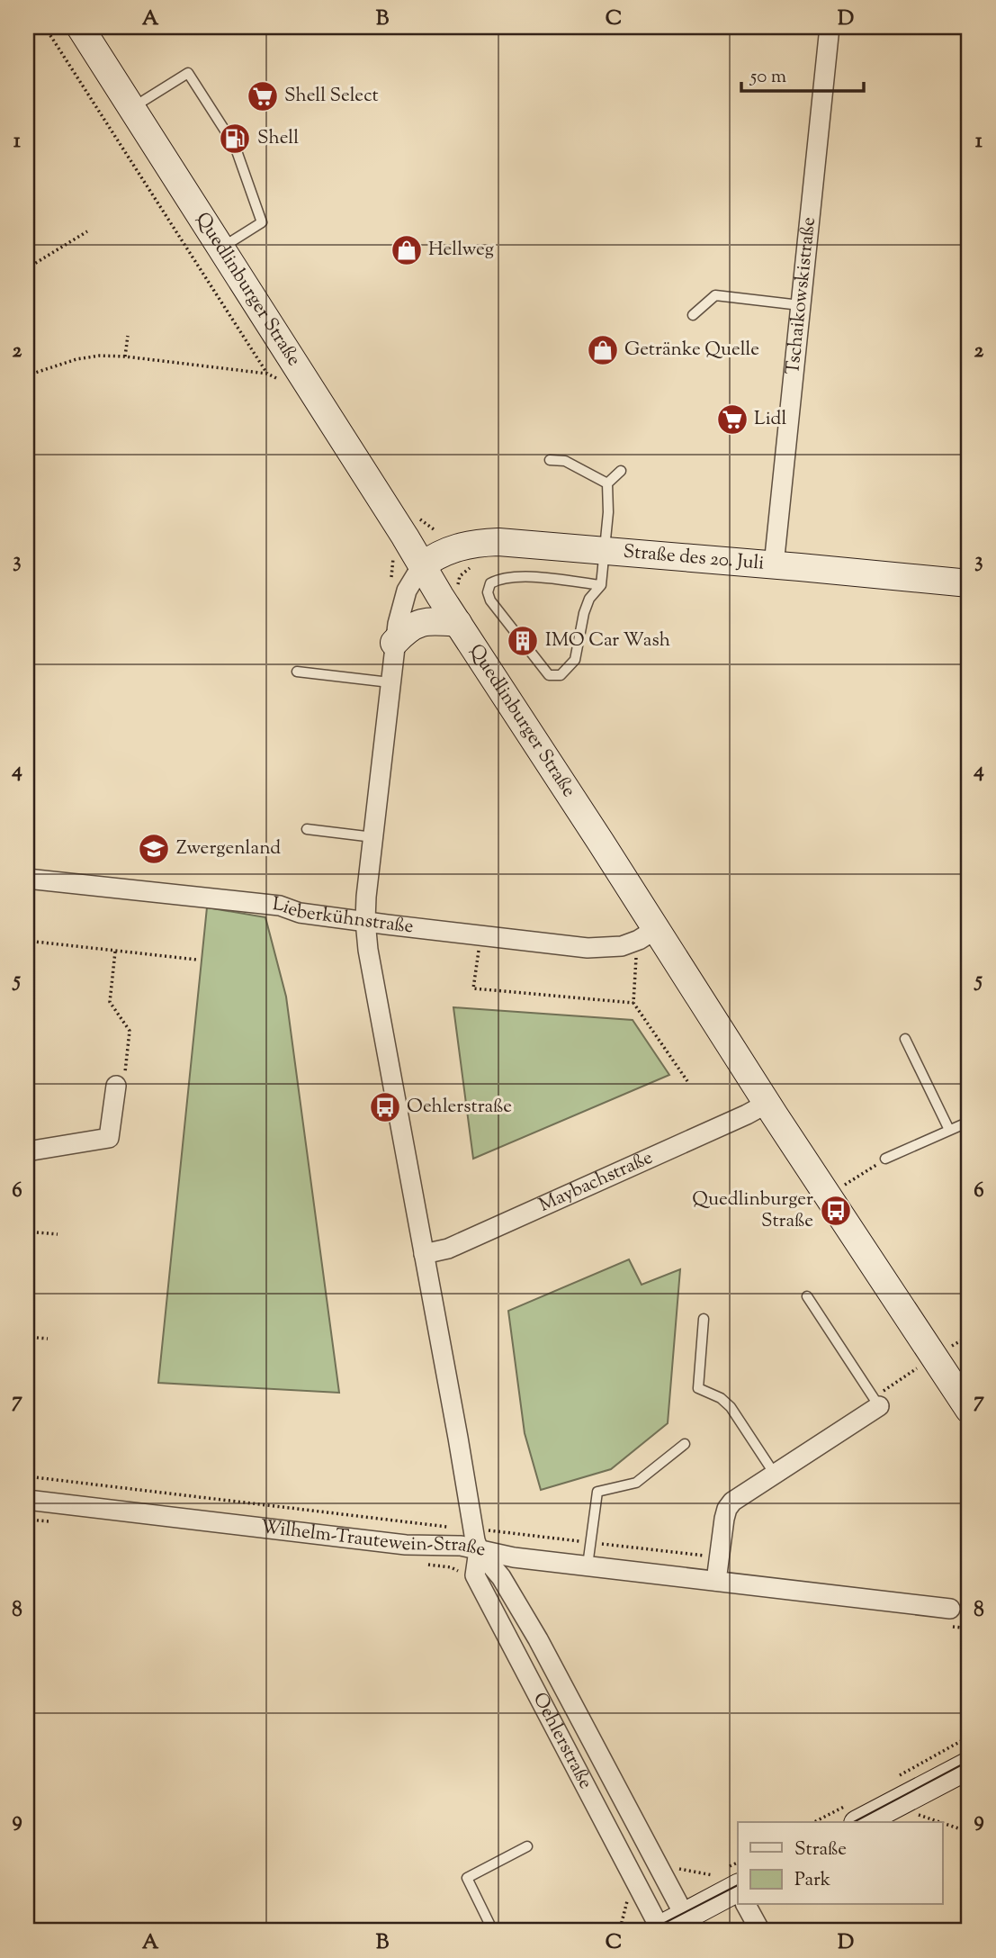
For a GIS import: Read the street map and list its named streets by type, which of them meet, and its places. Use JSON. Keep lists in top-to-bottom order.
{
  "streets": {
    "main road": ["Quedlinburger Straße", "Straße des 20. Juli"],
    "street": [
      "Tschaikowskistraße",
      "Lieberkühnstraße",
      "Maybachstraße",
      "Wilhelm-Trautewein-Straße",
      "Oehlerstraße"
    ]
  },
  "crossings": [
    ["Quedlinburger Straße", "Straße des 20. Juli"],
    ["Quedlinburger Straße", "Lieberkühnstraße"],
    ["Quedlinburger Straße", "Maybachstraße"],
    ["Quedlinburger Straße", "Oehlerstraße"],
    ["Tschaikowskistraße", "Straße des 20. Juli"],
    ["Straße des 20. Juli", "Oehlerstraße"],
    ["Lieberkühnstraße", "Oehlerstraße"],
    ["Maybachstraße", "Oehlerstraße"],
    ["Wilhelm-Trautewein-Straße", "Oehlerstraße"]
  ],
  "places": {
    "supermarket": ["Shell Select", "Lidl"],
    "fuel station": ["Shell"],
    "shop": ["Hellweg", "Getränke Quelle"],
    "building": ["IMO Car Wash"],
    "school or university": ["Zwergenland"],
    "bus stop": ["Oehlerstraße", "Quedlinburger Straße"]
  },
  "legend": ["Straße", "Park"],
  "scale_bar": "50 m",
  "grid": {
    "columns": [
      "A",
      "B",
      "C",
      "D"
    ],
    "rows": [
      "1",
      "2",
      "3",
      "4",
      "5",
      "6",
      "7",
      "8",
      "9"
    ]
  }
}
